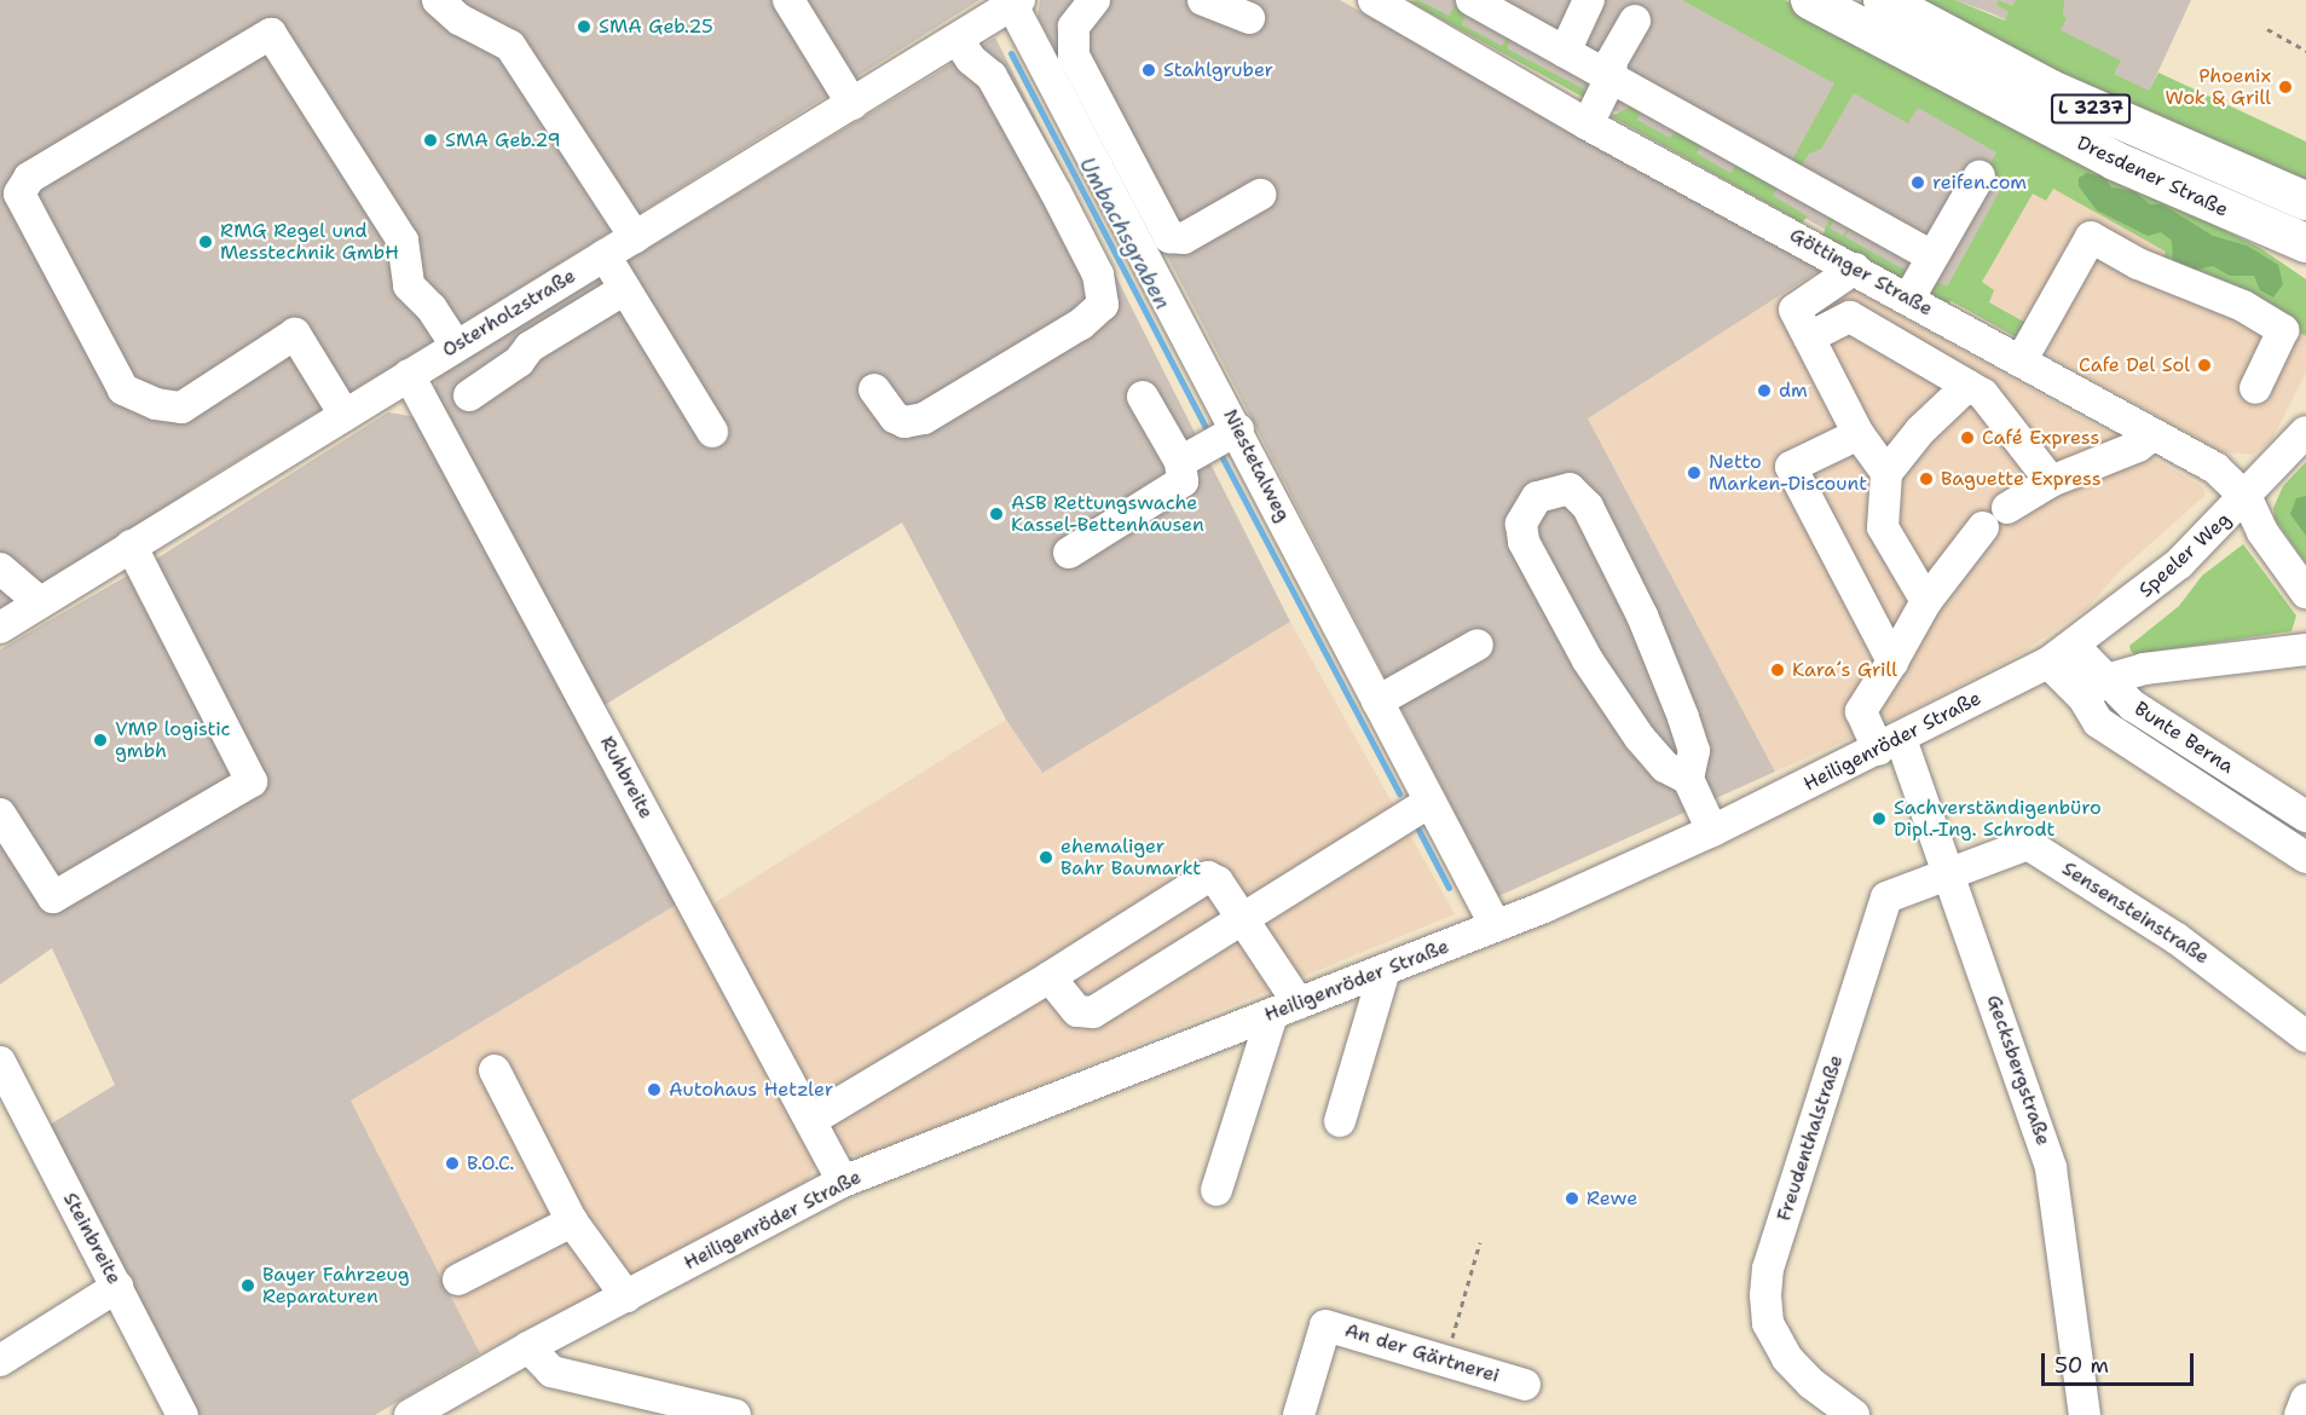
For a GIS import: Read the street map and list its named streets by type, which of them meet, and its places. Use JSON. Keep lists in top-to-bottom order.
{
  "streets": {
    "main road": ["L 3237", "Dresdener Straße"],
    "street": [
      "Göttinger Straße",
      "Osterholzstraße",
      "Niestetalweg",
      "Speeler Weg",
      "Bunte Berna",
      "Heiligenröder Straße",
      "Ruhbreite",
      "Sensensteinstraße",
      "Gecksbergstraße",
      "Freudenthalstraße",
      "Steinbreite",
      "An der Gärtnerei"
    ]
  },
  "crossings": [
    ["Göttinger Straße", "Speeler Weg"],
    ["Osterholzstraße", "Niestetalweg"],
    ["Osterholzstraße", "Ruhbreite"],
    ["Niestetalweg", "Heiligenröder Straße"],
    ["Speeler Weg", "Heiligenröder Straße"],
    ["Heiligenröder Straße", "Ruhbreite"],
    ["Heiligenröder Straße", "Gecksbergstraße"],
    ["Sensensteinstraße", "Gecksbergstraße"],
    ["Sensensteinstraße", "Freudenthalstraße"],
    ["Gecksbergstraße", "Freudenthalstraße"]
  ],
  "water": ["Umbachsgraben"],
  "places": [
    "SMA Geb.25",
    "Stahlgruber",
    "Phoenix Wok & Grill",
    "SMA Geb.29",
    "reifen.com",
    "RMG Regel und Messtechnik GmbH",
    "Cafe Del Sol",
    "dm",
    "Café Express",
    "Netto Marken-Discount",
    "Baguette Express",
    "ASB Rettungswache Kassel-Bettenhausen",
    "Kara´s Grill",
    "VMP logistic gmbh",
    "Sachverständigenbüro Dipl.-Ing. Schrodt",
    "ehemaliger Bahr Baumarkt",
    "Autohaus Hetzler",
    "B.O.C.",
    "Rewe",
    "Bayer Fahrzeug Reparaturen"
  ],
  "scale_bar": "50 m"
}
